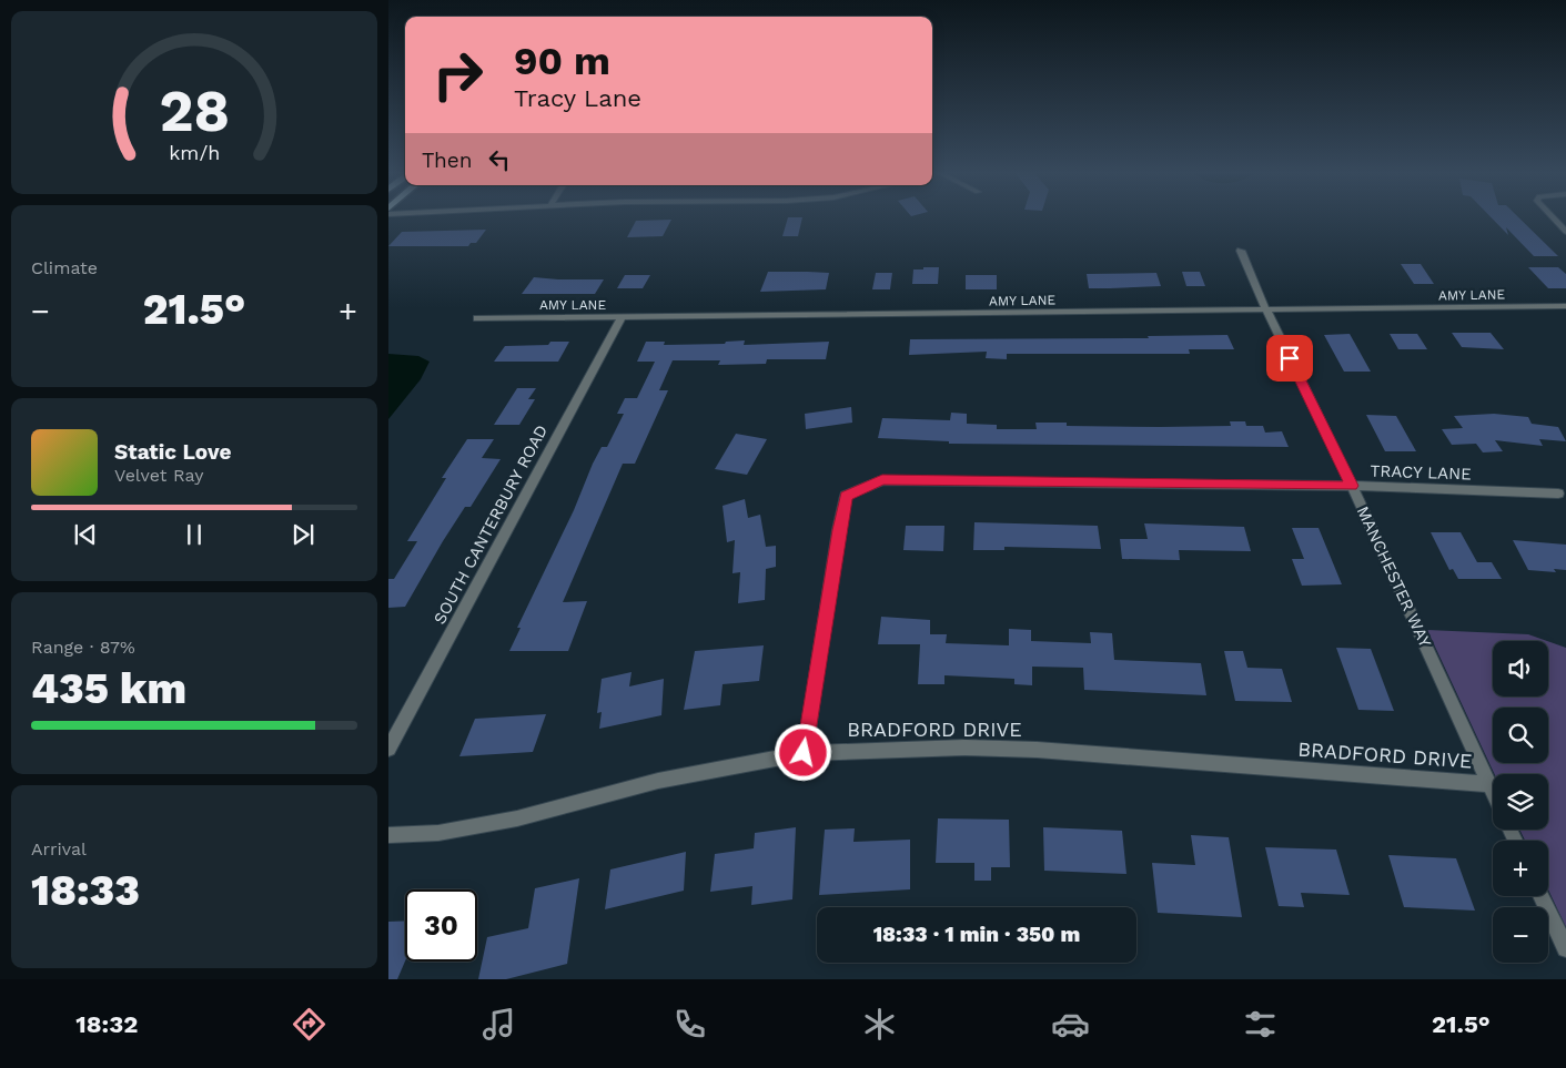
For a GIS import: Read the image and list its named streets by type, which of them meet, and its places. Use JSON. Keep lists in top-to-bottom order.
{
  "streets": {
    "street": [
      "AMY LANE",
      "TRACY LANE",
      "SOUTH CANTERBURY ROAD",
      "MANCHESTER WAY",
      "BRADFORD DRIVE"
    ]
  },
  "crossings": [
    ["AMY LANE", "SOUTH CANTERBURY ROAD"],
    ["AMY LANE", "MANCHESTER WAY"],
    ["TRACY LANE", "MANCHESTER WAY"],
    ["TRACY LANE", "BRADFORD DRIVE"],
    ["MANCHESTER WAY", "BRADFORD DRIVE"]
  ],
  "page": {
    "turn": ["90 m", "Tracy Lane"],
    "then": "Then",
    "tile": [
      "Climate",
      ["Range · 87%", "435 km"],
      ["Arrival", "18:33"]
    ],
    "heat": ["−", "21.5°", "+"],
    "song": ["Static Love", "Velvet Ray"],
    "map_buttons": ["+", "−"],
    "limit": "30",
    "trip": "18:33 · 1 min · 350 m",
    "tabs": ["18:32", "21.5°"],
    "gauge": ["28", "km/h"]
  }
}
